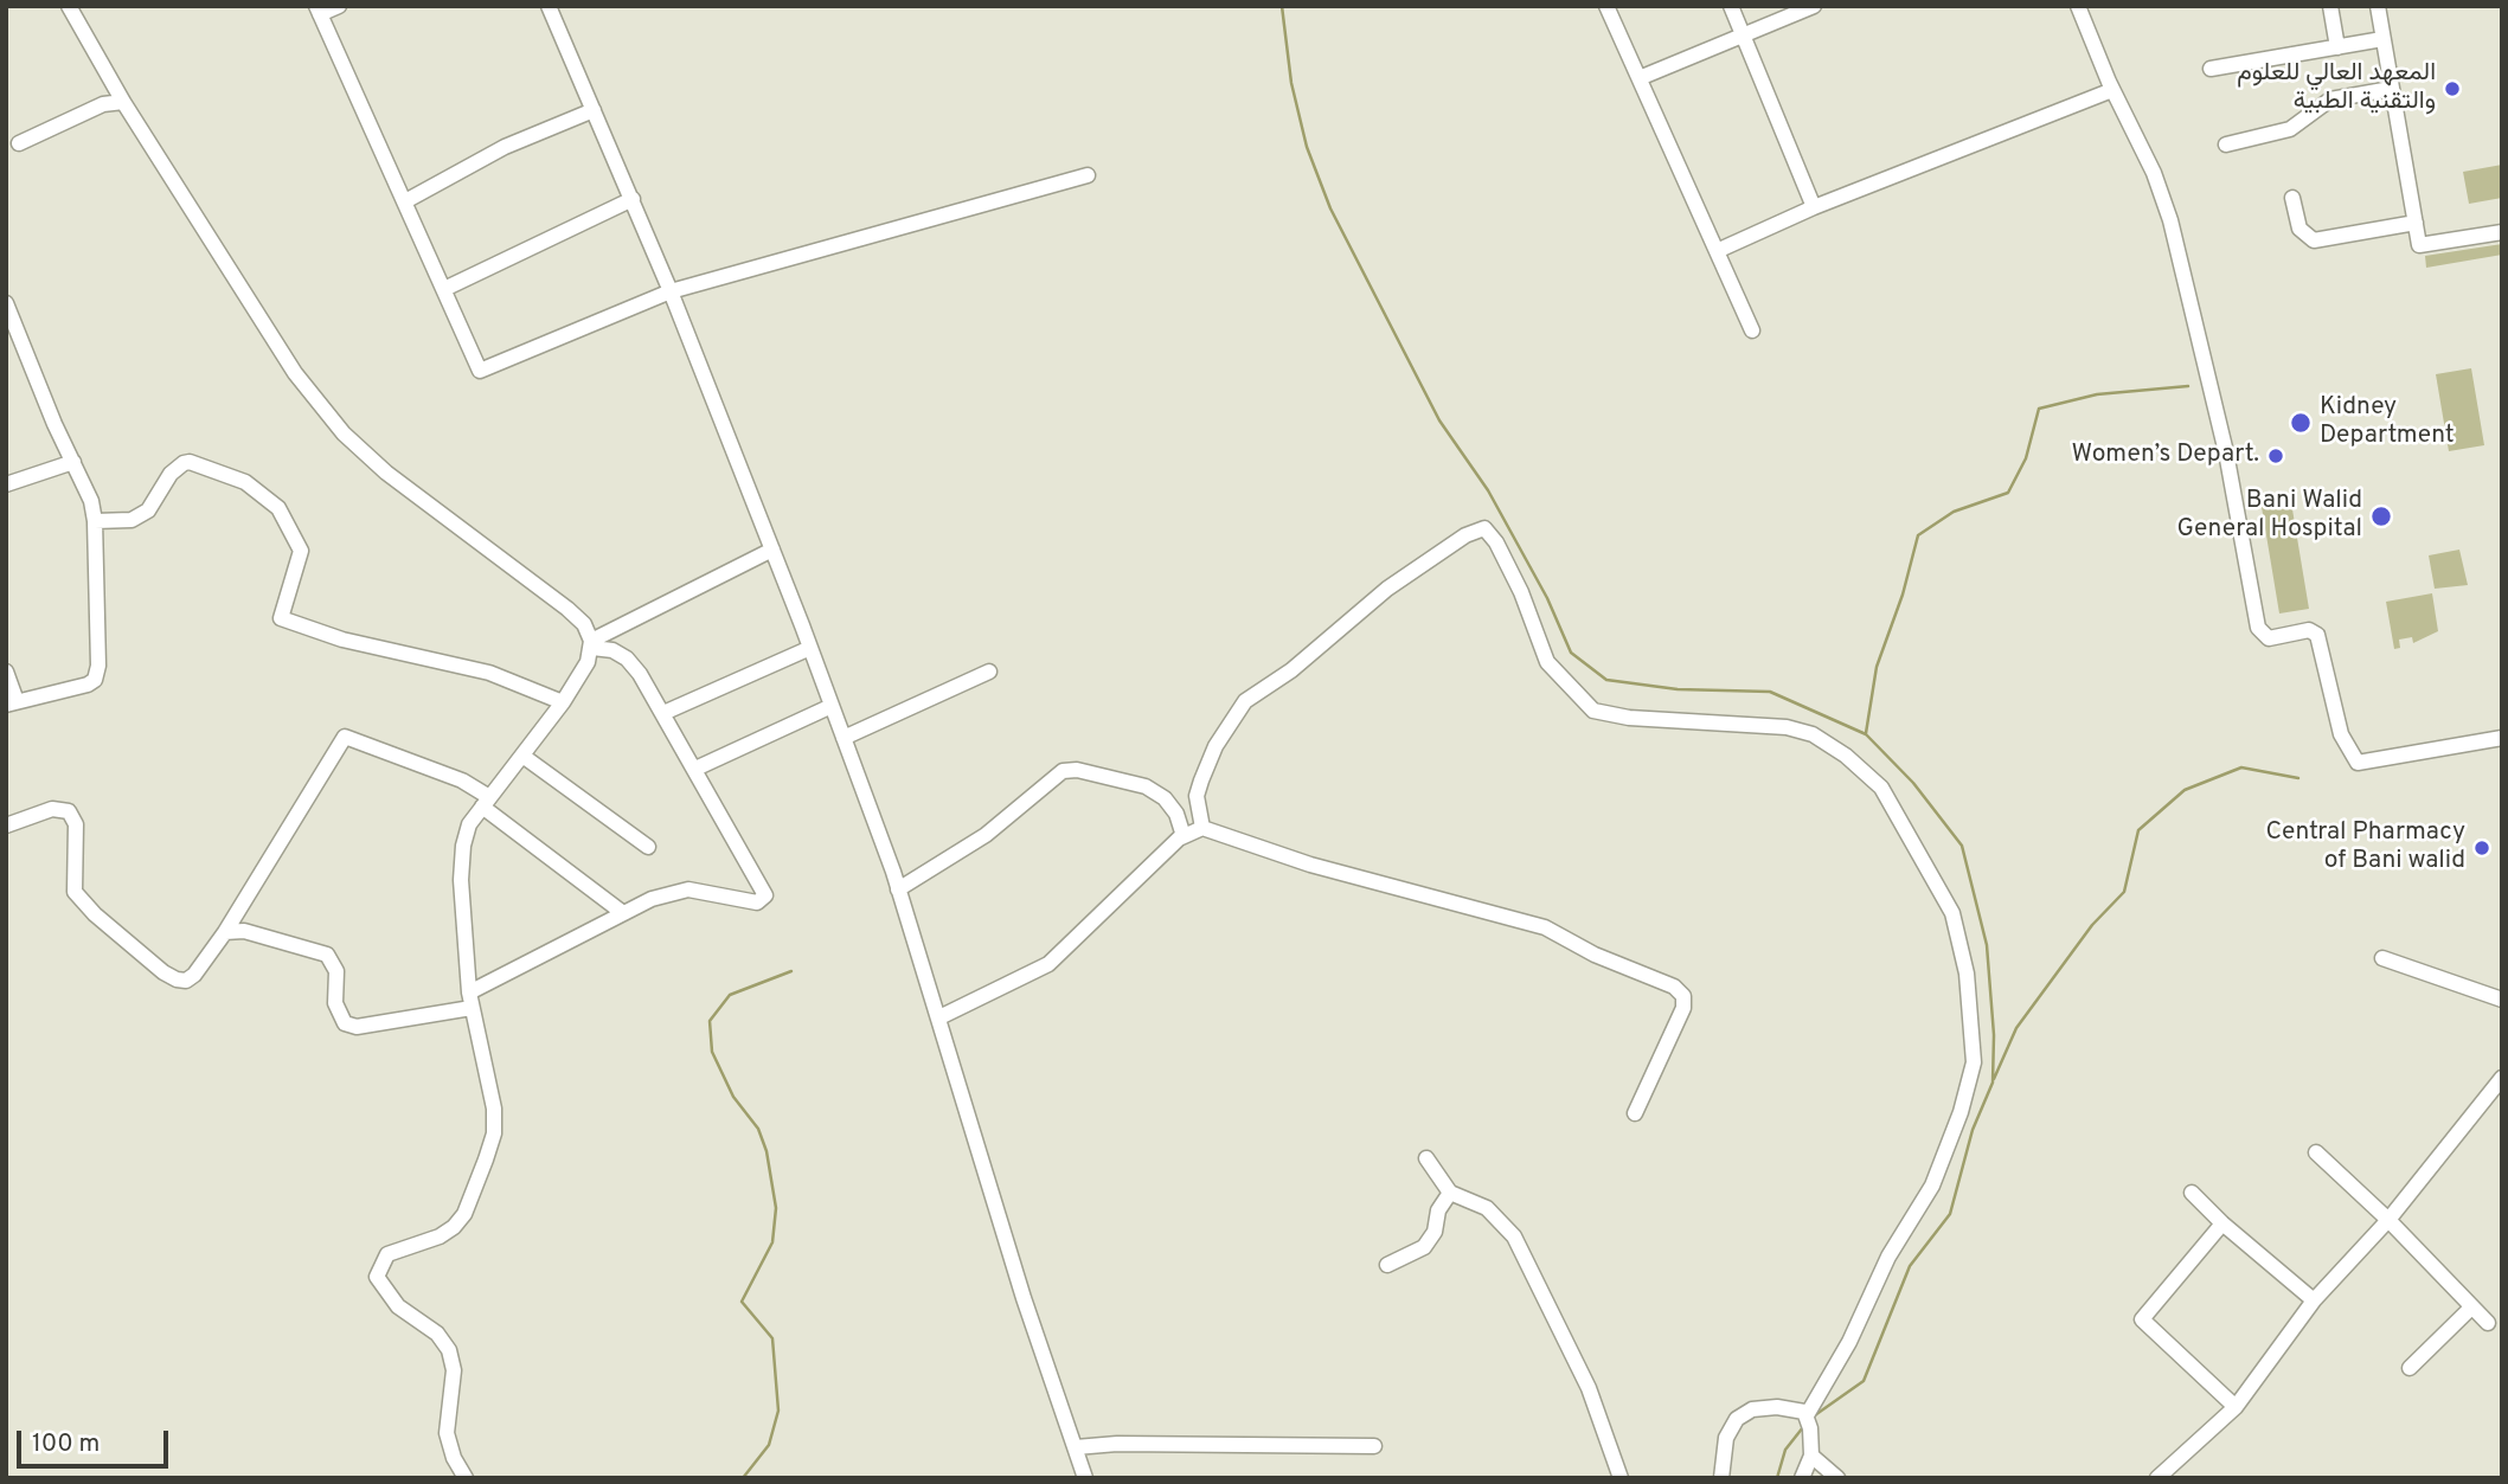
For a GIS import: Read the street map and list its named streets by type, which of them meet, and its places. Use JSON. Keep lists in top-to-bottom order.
{
  "places": [
    "المعهد العالي للعلوم والتقنية الطبية",
    "Kidney Department",
    "Women’s Depart.",
    "Bani Walid General Hospital",
    "Central Pharmacy of Bani walid"
  ],
  "scale_bar": "100 m"
}
